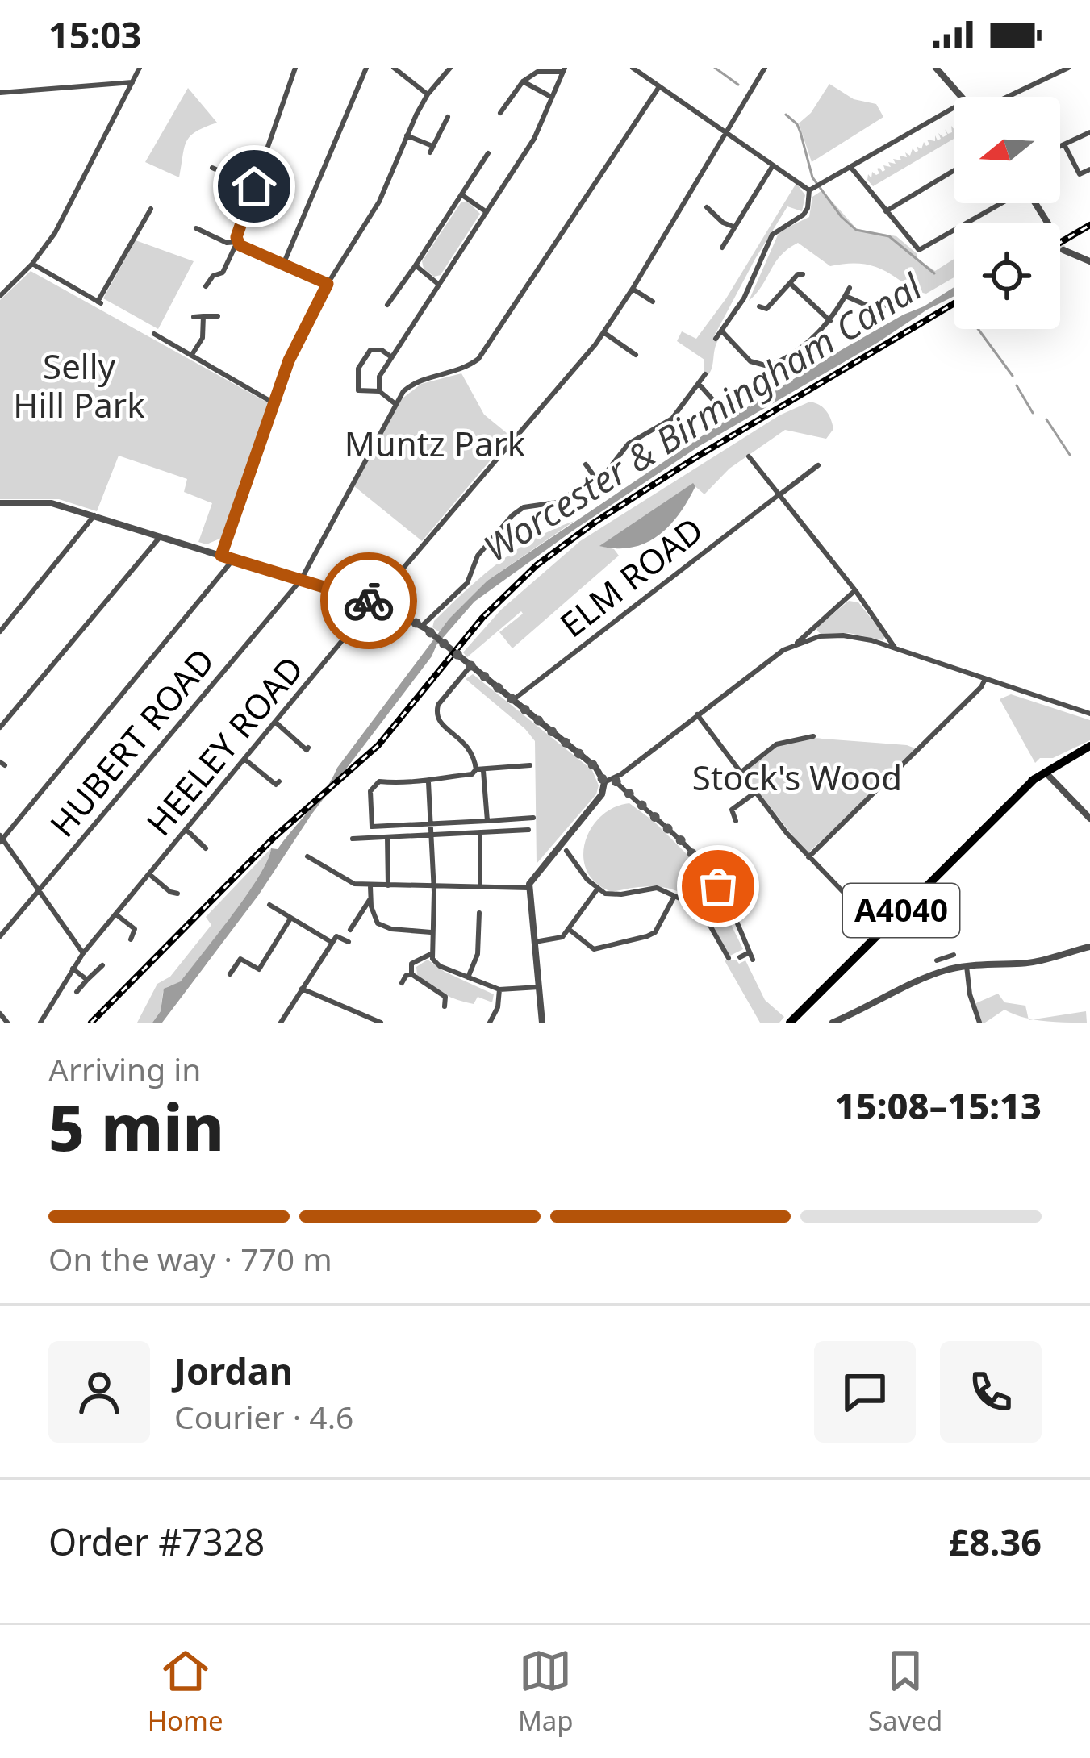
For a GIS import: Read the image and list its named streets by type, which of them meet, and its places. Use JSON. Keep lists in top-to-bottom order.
{
  "streets": {
    "highway": ["A4040"],
    "street": ["ELM ROAD", "HUBERT ROAD", "HEELEY ROAD"]
  },
  "water": ["Worcester & Birmingham Canal"],
  "parks": ["Selly Hill Park", "Muntz Park", "Stock's Wood"],
  "north": "left",
  "page": {
    "status": "15:03",
    "heading": ["5 min", "Arriving in", "15:08–15:13"],
    "panel": [
      "Jordan",
      "Courier · 4.6",
      "Order #7328",
      "£8.36"
    ],
    "bar": "On the way · 770 m",
    "tabs": ["Home", "Map", "Saved"]
  }
}
